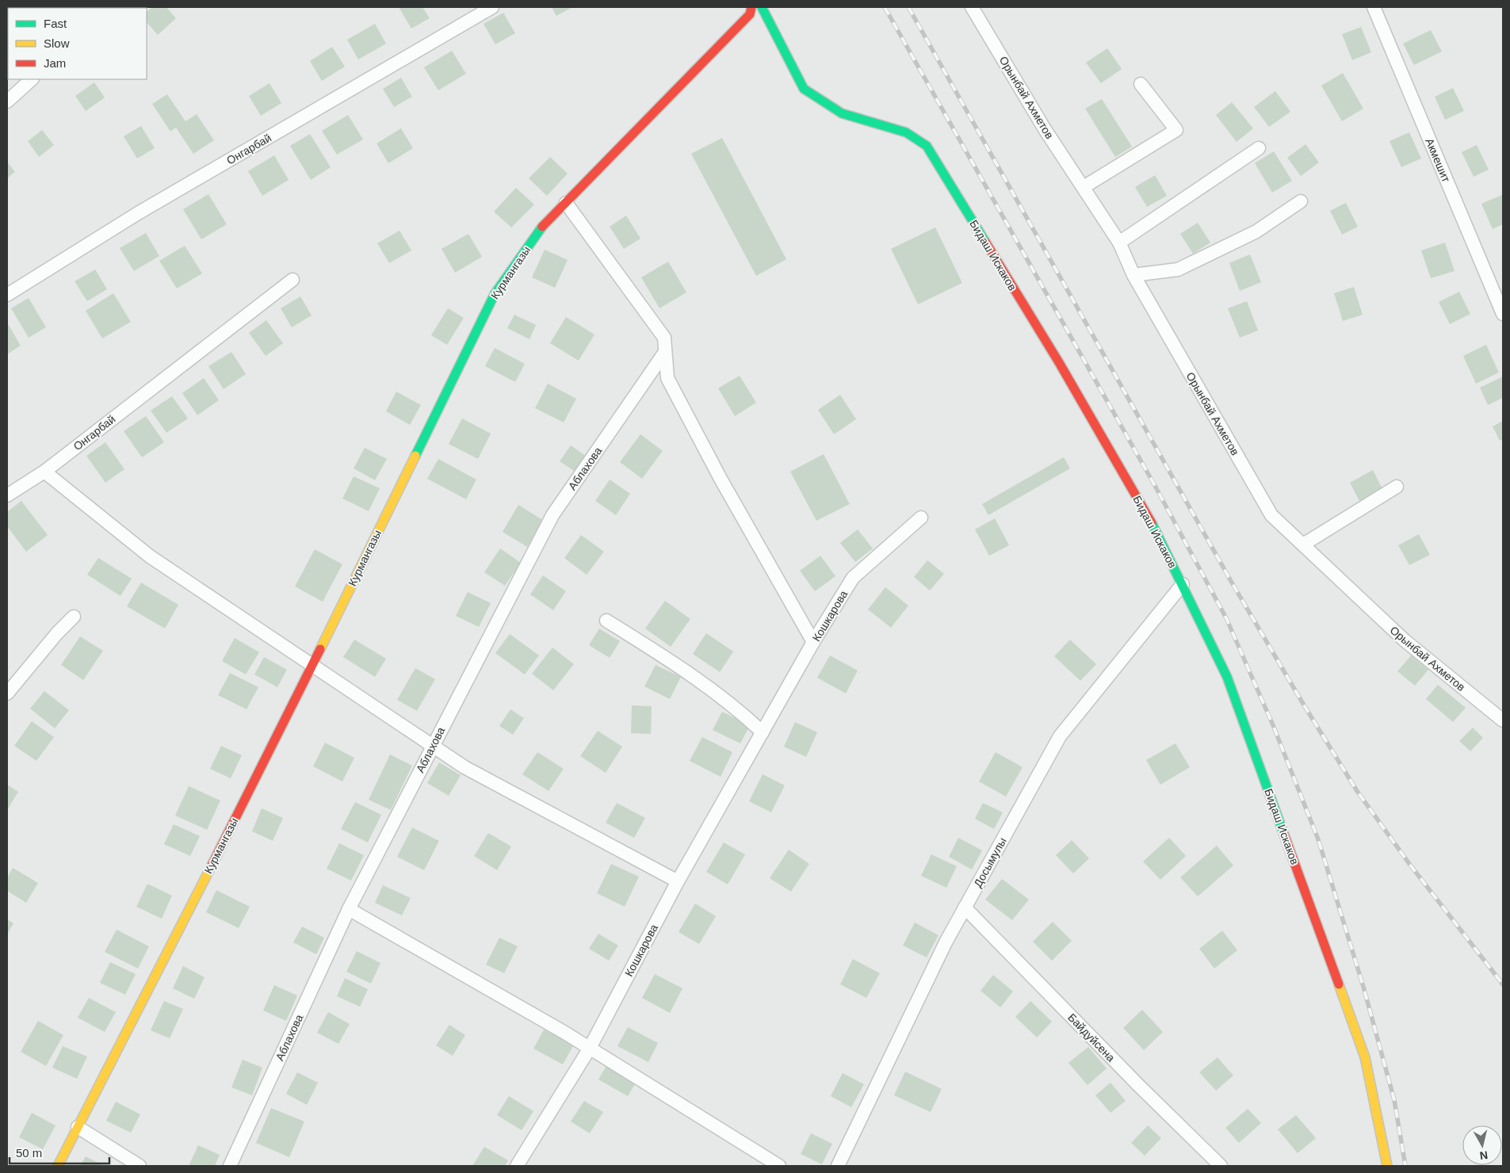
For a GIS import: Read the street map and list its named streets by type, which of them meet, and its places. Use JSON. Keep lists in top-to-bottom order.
{
  "streets": {
    "street": [
      "Орынбай Ахметов",
      "Онгарбай",
      "Акмешит",
      "Бидаш Искаков",
      "Курмангазы",
      "Аблахова",
      "Кошкарова",
      "Досымулы",
      "Байдуйсена"
    ]
  },
  "crossings": [
    ["Бидаш Искаков", "Досымулы"],
    ["Досымулы", "Байдуйсена"]
  ],
  "legend": ["Fast", "Slow", "Jam"],
  "scale_bar": "50 m",
  "north": "bottom"
}
